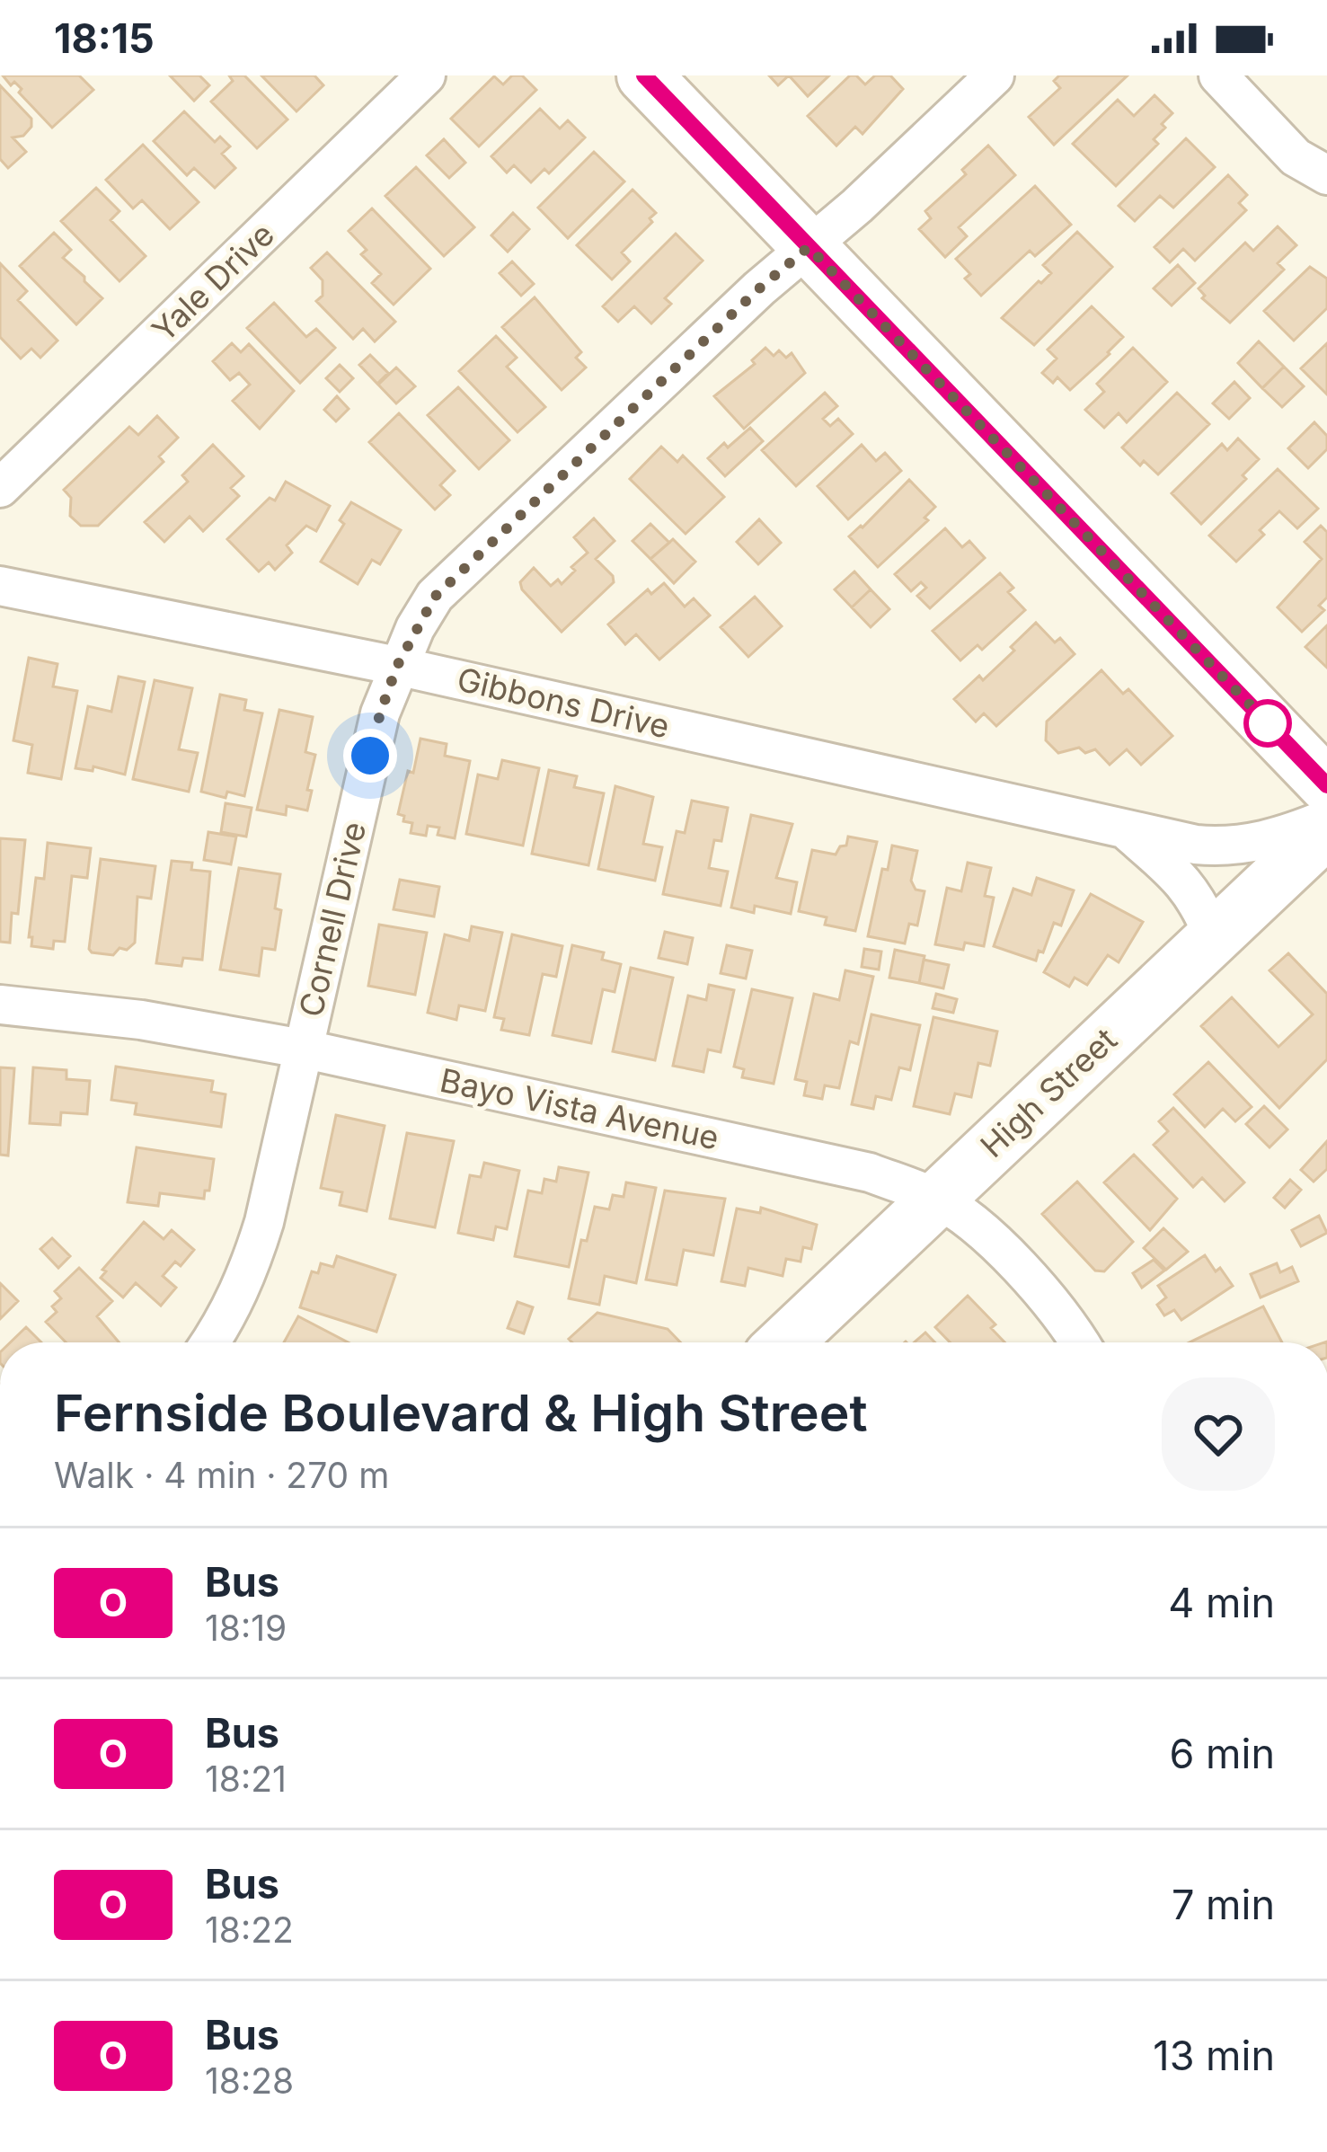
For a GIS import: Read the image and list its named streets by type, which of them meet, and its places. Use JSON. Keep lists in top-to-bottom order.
{
  "streets": {
    "main road": ["High Street"],
    "street": [
      "Yale Drive",
      "Gibbons Drive",
      "Cornell Drive",
      "Bayo Vista Avenue"
    ]
  },
  "crossings": [
    ["Gibbons Drive", "Cornell Drive"],
    ["Gibbons Drive", "High Street"],
    ["Cornell Drive", "Bayo Vista Avenue"],
    ["High Street", "Bayo Vista Avenue"]
  ],
  "lines": ["bus line O"],
  "page": {
    "status": "18:15",
    "heading": ["Fernside Boulevard & High Street", "Walk · 4 min · 270 m"],
    "list": [
      {
        "mark": "O",
        "name": "Bus",
        "note": "18:19",
        "value": "4 min"
      },
      {
        "mark": "O",
        "name": "Bus",
        "note": "18:21",
        "value": "6 min"
      },
      {
        "mark": "O",
        "name": "Bus",
        "note": "18:22",
        "value": "7 min"
      },
      {
        "mark": "O",
        "name": "Bus",
        "note": "18:28",
        "value": "13 min"
      }
    ]
  }
}
